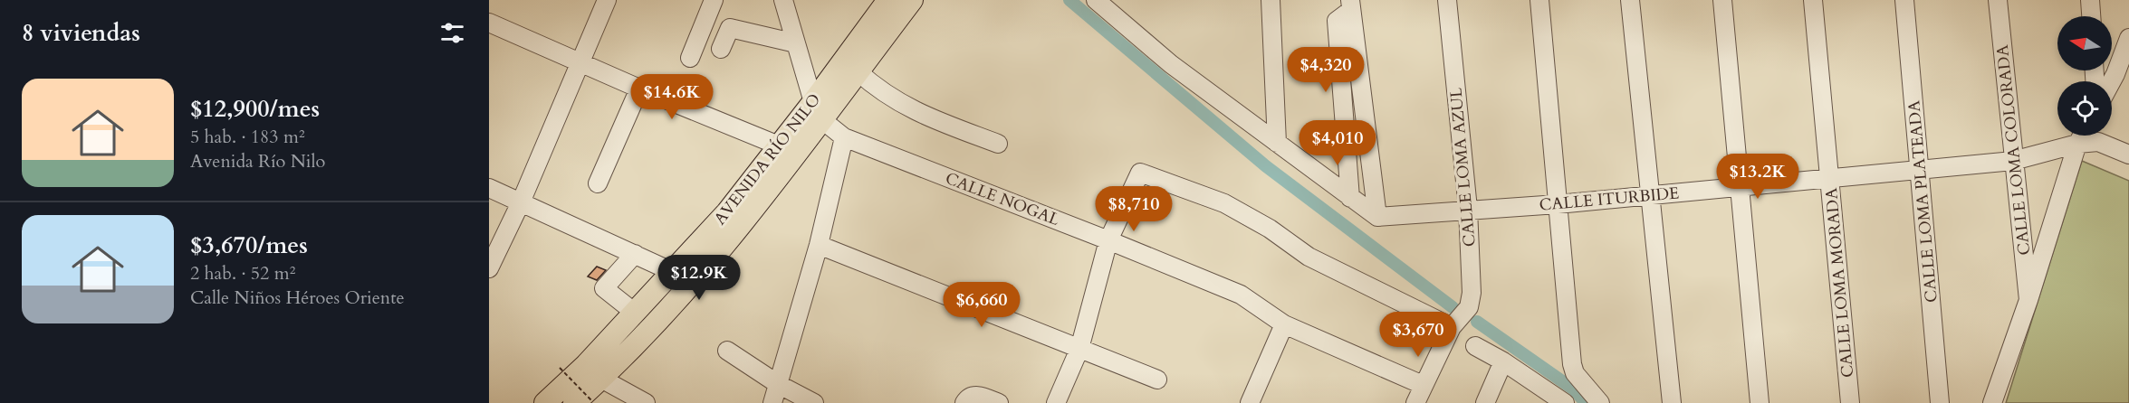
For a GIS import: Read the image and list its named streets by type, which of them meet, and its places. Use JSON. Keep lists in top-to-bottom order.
{
  "streets": {
    "main road": ["AVENIDA RÍO NILO"],
    "street": [
      "CALLE LOMA COLORADA",
      "CALLE LOMA AZUL",
      "CALLE NOGAL",
      "CALLE ITURBIDE",
      "CALLE LOMA PLATEADA",
      "CALLE LOMA MORADA"
    ]
  },
  "crossings": [
    ["CALLE LOMA COLORADA", "CALLE ITURBIDE"],
    ["AVENIDA RÍO NILO", "CALLE NOGAL"],
    ["CALLE LOMA AZUL", "CALLE NOGAL"],
    ["CALLE LOMA AZUL", "CALLE ITURBIDE"],
    ["CALLE ITURBIDE", "CALLE LOMA PLATEADA"],
    ["CALLE ITURBIDE", "CALLE LOMA MORADA"]
  ],
  "north": "left",
  "page": {
    "heading": "8 viviendas",
    "price": [
      "$4,320",
      "$14.6K",
      "$4,010",
      "$13.2K",
      "$8,710",
      "$12.9K",
      "$6,660",
      "$3,670"
    ],
    "list": [
      {
        "name": "$12,900/mes",
        "note": "5 hab. · 183 m² · Avenida Río Nilo"
      },
      {
        "name": "$3,670/mes",
        "note": "2 hab. · 52 m² · Calle Niños Héroes Oriente"
      }
    ]
  }
}
